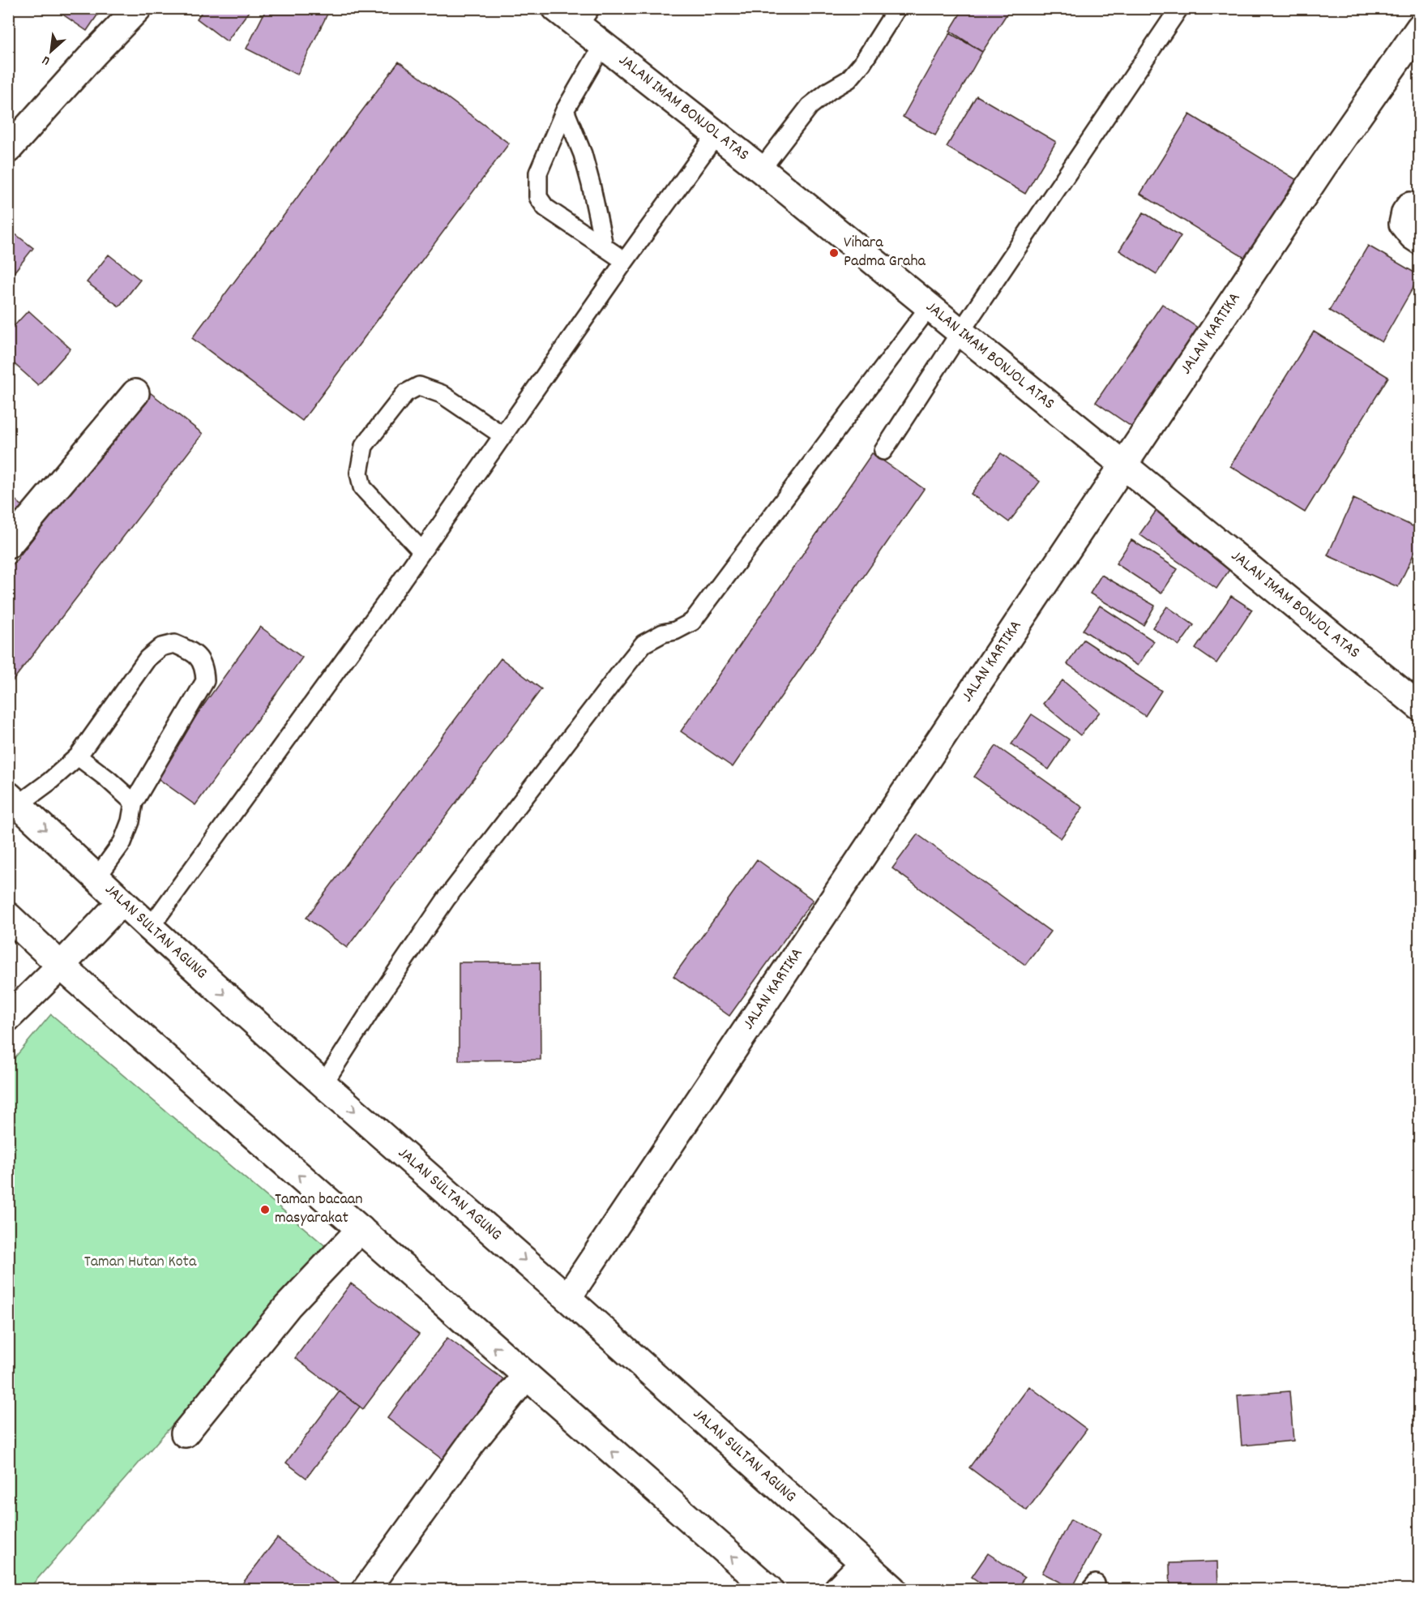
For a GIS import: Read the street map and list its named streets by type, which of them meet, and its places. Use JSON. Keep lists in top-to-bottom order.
{
  "streets": {
    "street": ["JALAN IMAM BONJOL ATAS", "JALAN KARTIKA", "JALAN SULTAN AGUNG"]
  },
  "crossings": [
    ["JALAN IMAM BONJOL ATAS", "JALAN KARTIKA"],
    ["JALAN KARTIKA", "JALAN SULTAN AGUNG"]
  ],
  "parks": ["Taman Hutan Kota"],
  "places": ["Vihara Padma Graha", "Taman bacaan masyarakat"],
  "north": "bottom left"
}
